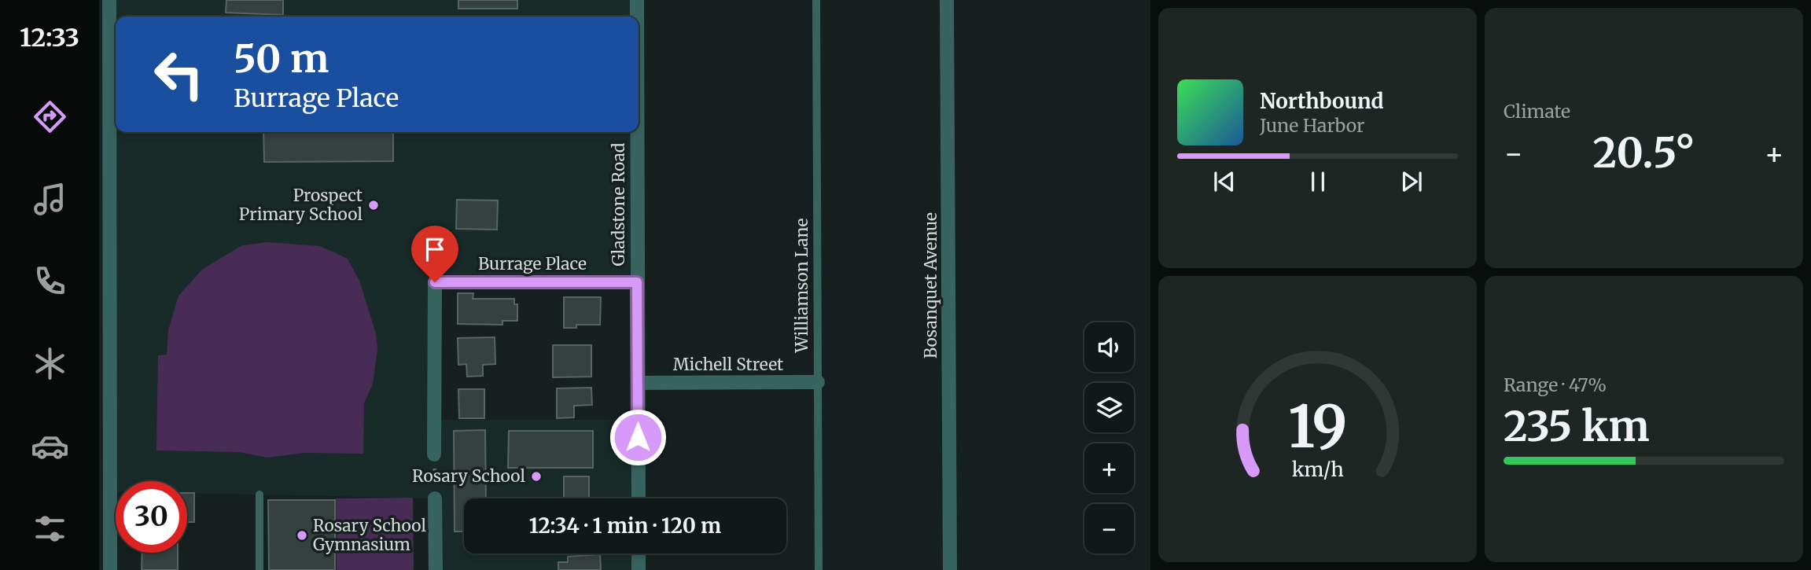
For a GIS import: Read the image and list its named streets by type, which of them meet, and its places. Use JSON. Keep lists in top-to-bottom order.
{
  "streets": {
    "street": [
      "Gladstone Road",
      "Burrage Place",
      "Bosanquet Avenue",
      "Michell Street"
    ],
    "lane": ["Williamson Lane"]
  },
  "crossings": [
    ["Gladstone Road", "Burrage Place"],
    ["Gladstone Road", "Michell Street"],
    ["Williamson Lane", "Michell Street"]
  ],
  "places": ["Prospect Primary School", "Rosary School", "Rosary School Gymnasium"],
  "page": {
    "tabs": "12:33",
    "tile": [
      "Climate",
      ["Range · 47%", "235 km"]
    ],
    "turn": ["50 m", "Burrage Place"],
    "song": ["Northbound", "June Harbor"],
    "heat": ["−", "20.5°", "+"],
    "map_buttons": ["+", "−"],
    "limit": "30",
    "trip": "12:34 · 1 min · 120 m",
    "gauge": ["19", "km/h"]
  }
}
